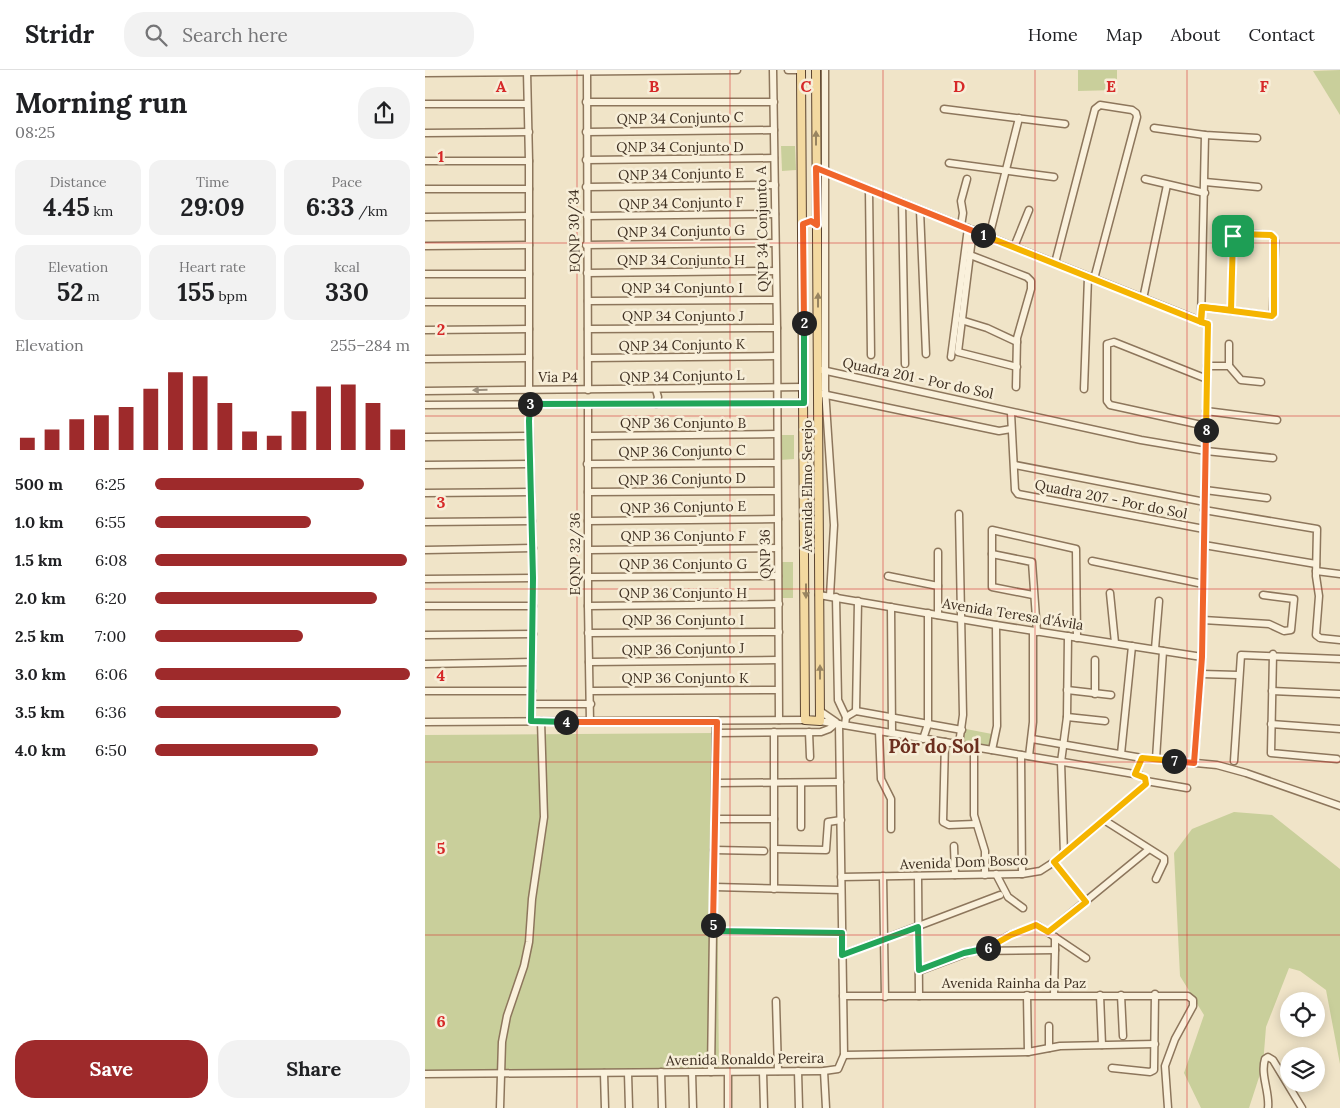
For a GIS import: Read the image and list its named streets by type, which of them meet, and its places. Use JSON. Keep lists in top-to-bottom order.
{
  "streets": {
    "main road": ["Avenida Elmo Serejo"],
    "street": [
      "QNP 34 Conjunto C",
      "QNP 34 Conjunto D",
      "QNP 34 Conjunto E",
      "QNP 34 Conjunto F",
      "QNP 34 Conjunto A",
      "EQNP 30/34",
      "QNP 34 Conjunto G",
      "QNP 34 Conjunto H",
      "QNP 34 Conjunto I",
      "QNP 34 Conjunto J",
      "QNP 34 Conjunto K",
      "QNP 34 Conjunto L",
      "Via P4",
      "Quadra 201 - Por do Sol",
      "QNP 36 Conjunto B",
      "QNP 36 Conjunto C",
      "QNP 36 Conjunto D",
      "Quadra 207 - Por do Sol",
      "QNP 36 Conjunto E",
      "QNP 36 Conjunto F",
      "EQNP 32/36",
      "QNP 36",
      "QNP 36 Conjunto G",
      "QNP 36 Conjunto H",
      "Avenida Teresa d'Ávila",
      "QNP 36 Conjunto I",
      "QNP 36 Conjunto J",
      "QNP 36 Conjunto K",
      "Avenida Dom Bosco",
      "Avenida Rainha da Paz",
      "Avenida Ronaldo Pereira"
    ]
  },
  "crossings": [
    ["QNP 34 Conjunto C", "QNP 34 Conjunto A"],
    ["QNP 34 Conjunto C", "EQNP 30/34"],
    ["QNP 34 Conjunto D", "QNP 34 Conjunto A"],
    ["QNP 34 Conjunto D", "EQNP 30/34"],
    ["QNP 34 Conjunto E", "QNP 34 Conjunto A"],
    ["QNP 34 Conjunto E", "EQNP 30/34"],
    ["QNP 34 Conjunto F", "QNP 34 Conjunto A"],
    ["QNP 34 Conjunto F", "EQNP 30/34"],
    ["QNP 34 Conjunto A", "QNP 34 Conjunto G"],
    ["QNP 34 Conjunto A", "QNP 34 Conjunto H"],
    ["QNP 34 Conjunto A", "QNP 34 Conjunto I"],
    ["QNP 34 Conjunto A", "QNP 34 Conjunto J"],
    ["QNP 34 Conjunto A", "QNP 34 Conjunto K"],
    ["QNP 34 Conjunto A", "QNP 34 Conjunto L"],
    ["QNP 34 Conjunto A", "QNP 36"],
    ["EQNP 30/34", "QNP 34 Conjunto G"],
    ["EQNP 30/34", "QNP 34 Conjunto H"],
    ["EQNP 30/34", "QNP 34 Conjunto I"],
    ["EQNP 30/34", "QNP 34 Conjunto J"],
    ["EQNP 30/34", "QNP 34 Conjunto K"],
    ["EQNP 30/34", "QNP 34 Conjunto L"],
    ["EQNP 30/34", "Via P4"],
    ["QNP 34 Conjunto L", "Via P4"],
    ["QNP 34 Conjunto L", "QNP 36"],
    ["Via P4", "EQNP 32/36"],
    ["Via P4", "QNP 36"],
    ["Quadra 201 - Por do Sol", "Avenida Elmo Serejo"],
    ["QNP 36 Conjunto B", "EQNP 32/36"],
    ["QNP 36 Conjunto B", "QNP 36"],
    ["QNP 36 Conjunto C", "EQNP 32/36"],
    ["QNP 36 Conjunto C", "QNP 36"],
    ["QNP 36 Conjunto D", "EQNP 32/36"],
    ["QNP 36 Conjunto D", "QNP 36"],
    ["Avenida Elmo Serejo", "Avenida Teresa d'Ávila"],
    ["QNP 36 Conjunto E", "EQNP 32/36"],
    ["QNP 36 Conjunto E", "QNP 36"],
    ["QNP 36 Conjunto F", "EQNP 32/36"],
    ["QNP 36 Conjunto F", "QNP 36"],
    ["EQNP 32/36", "QNP 36 Conjunto G"],
    ["EQNP 32/36", "QNP 36 Conjunto H"],
    ["EQNP 32/36", "QNP 36 Conjunto I"],
    ["EQNP 32/36", "QNP 36 Conjunto J"],
    ["EQNP 32/36", "QNP 36 Conjunto K"],
    ["QNP 36", "QNP 36 Conjunto G"],
    ["QNP 36", "QNP 36 Conjunto H"],
    ["QNP 36", "QNP 36 Conjunto I"],
    ["QNP 36", "QNP 36 Conjunto J"],
    ["QNP 36", "QNP 36 Conjunto K"],
    ["Avenida Dom Bosco", "Avenida Ronaldo Pereira"],
    ["Avenida Rainha da Paz", "Avenida Ronaldo Pereira"]
  ],
  "districts": ["Pôr do Sol"],
  "page": {
    "header": "Stridr",
    "search": "Search here",
    "nav": [
      "Home",
      "Map",
      "About",
      "Contact"
    ],
    "heading": ["Morning run", "08:25"],
    "stats": [
      ["Distance", "4.45 km"],
      ["Time", "29:09"],
      ["Pace", "6:33 /km"],
      ["Elevation", "52 m"],
      ["Heart rate", "155 bpm"],
      ["kcal", "330"]
    ],
    "pins": [
      "1",
      "2",
      "3",
      "8",
      "4",
      "7",
      "5",
      "6"
    ],
    "chart": ["Elevation", "255–284 m"],
    "list": [
      {
        "name": "500 m",
        "note": "6:25"
      },
      {
        "name": "1.0 km",
        "note": "6:55"
      },
      {
        "name": "1.5 km",
        "note": "6:08"
      },
      {
        "name": "2.0 km",
        "note": "6:20"
      },
      {
        "name": "2.5 km",
        "note": "7:00"
      },
      {
        "name": "3.0 km",
        "note": "6:06"
      },
      {
        "name": "3.5 km",
        "note": "6:36"
      },
      {
        "name": "4.0 km",
        "note": "6:50"
      }
    ],
    "buttons": ["Save", "Share"]
  },
  "grid": {
    "columns": [
      "A",
      "B",
      "C",
      "D",
      "E",
      "F"
    ],
    "rows": [
      "1",
      "2",
      "3",
      "4",
      "5",
      "6"
    ]
  }
}
